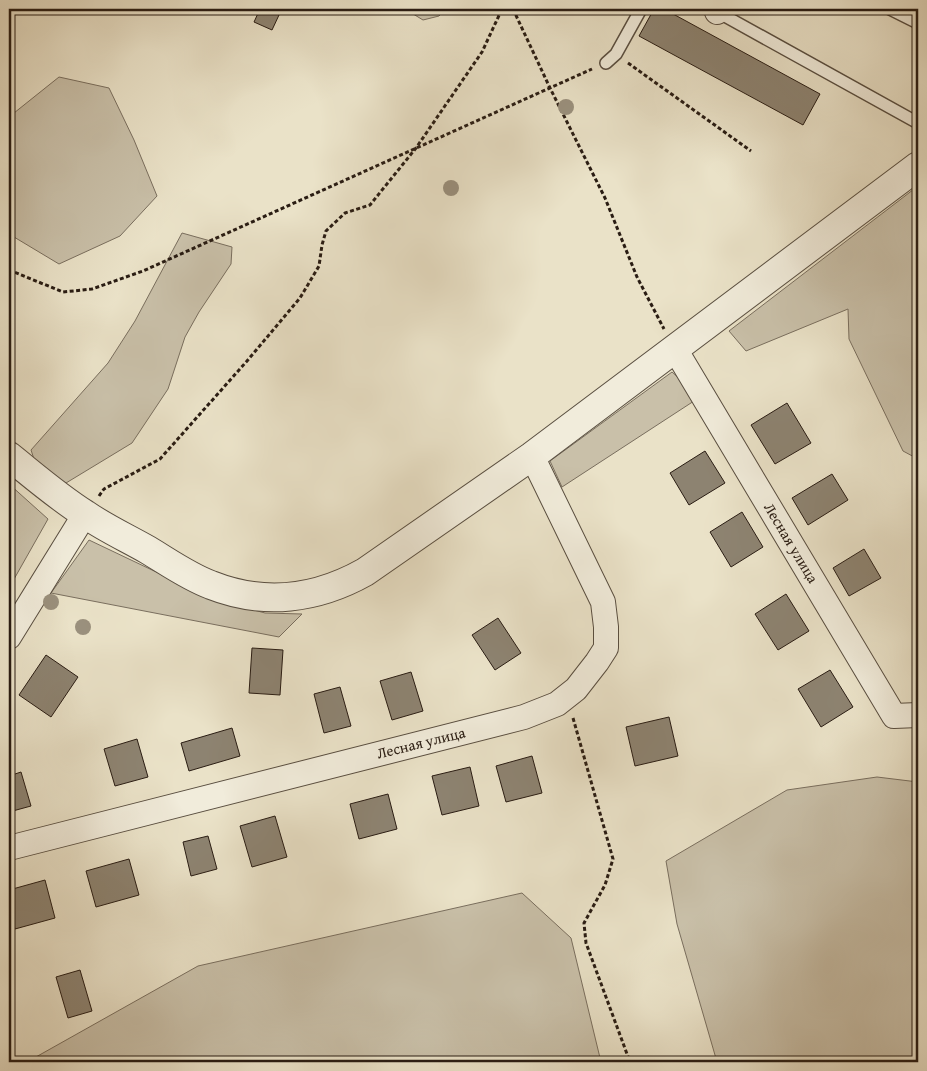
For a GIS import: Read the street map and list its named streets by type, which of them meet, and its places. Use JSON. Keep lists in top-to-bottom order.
{
  "streets": {
    "street": ["Лесная улица"]
  }
}
